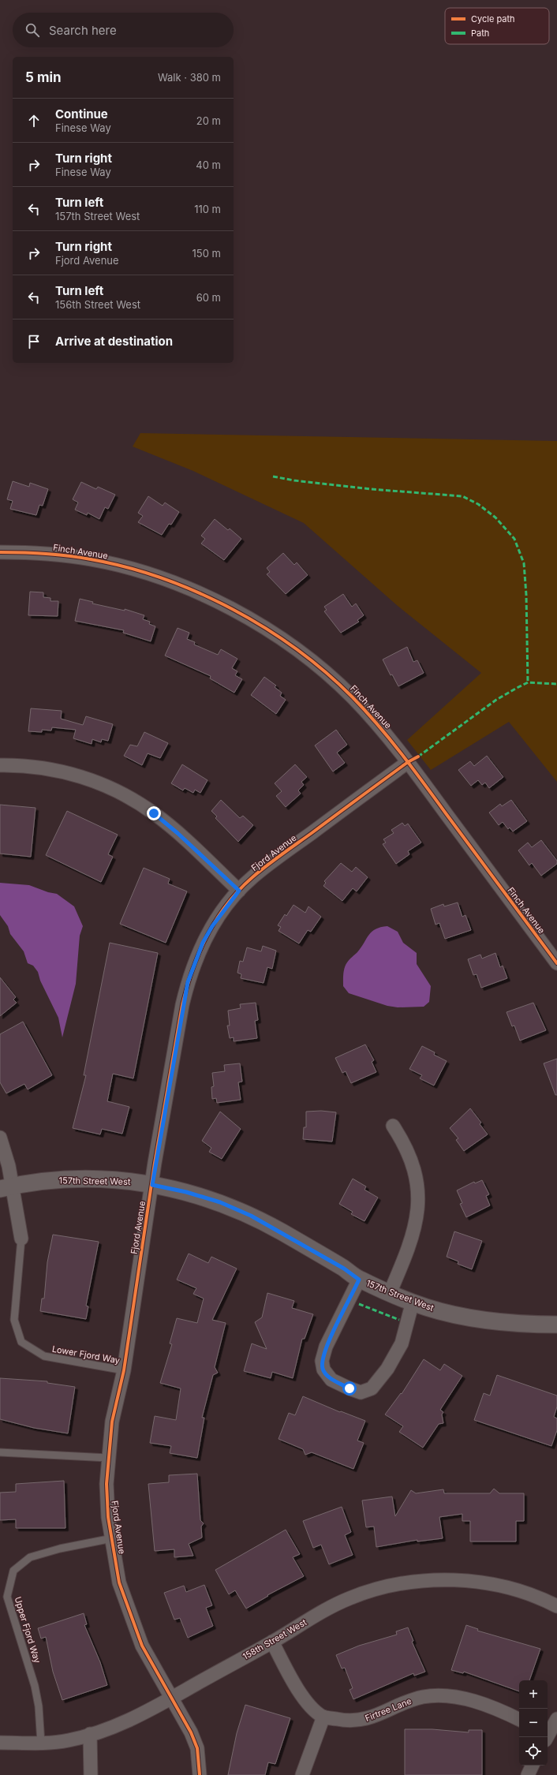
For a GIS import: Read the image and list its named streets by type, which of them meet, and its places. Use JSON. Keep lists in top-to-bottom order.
{
  "streets": {
    "street": [
      "Finch Avenue",
      "Fjord Avenue",
      "157th Street West",
      "158th Street West",
      "Firtree Lane"
    ],
    "lane": ["Lower Fjord Way", "Upper Fjord Way"]
  },
  "crossings": [
    ["Finch Avenue", "Fjord Avenue"],
    ["Fjord Avenue", "157th Street West"],
    ["Fjord Avenue", "Lower Fjord Way"],
    ["Fjord Avenue", "Upper Fjord Way"],
    ["Fjord Avenue", "158th Street West"],
    ["Upper Fjord Way", "158th Street West"],
    ["158th Street West", "Firtree Lane"]
  ],
  "legend": ["Cycle path", "Path"],
  "page": {
    "search": "Search here",
    "heading": ["5 min", "Walk · 380 m"],
    "list": [
      ["Continue", "Finese Way", "20 m"],
      ["Turn right", "Finese Way", "40 m"],
      ["Turn left", "157th Street West", "110 m"],
      ["Turn right", "Fjord Avenue", "150 m"],
      ["Turn left", "156th Street West", "60 m"],
      "Arrive at destination"
    ],
    "map_buttons": ["+", "−"]
  }
}
